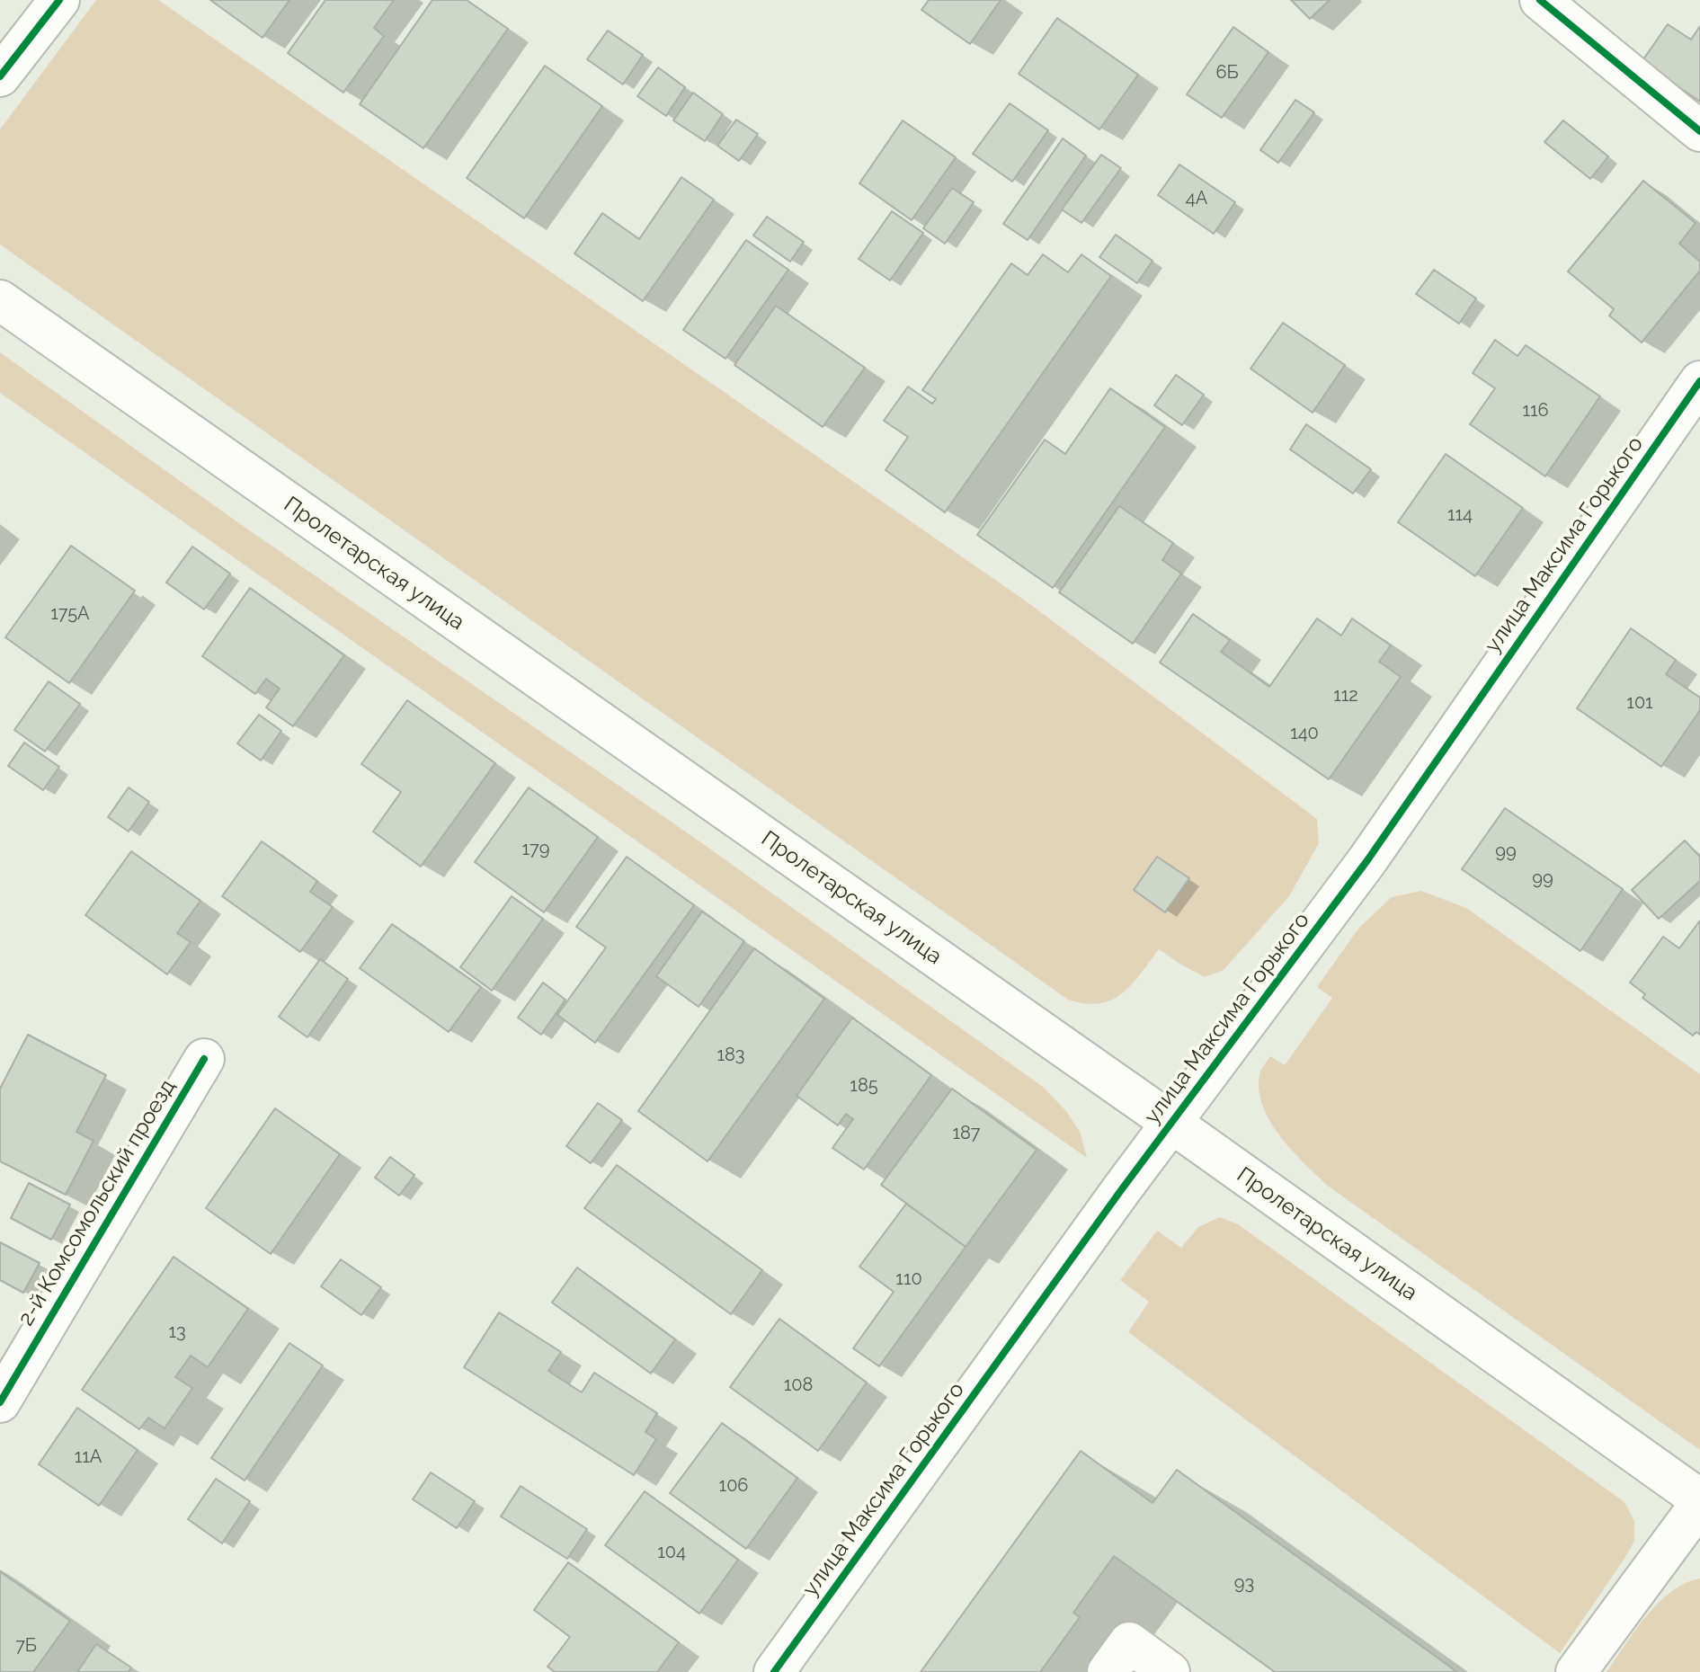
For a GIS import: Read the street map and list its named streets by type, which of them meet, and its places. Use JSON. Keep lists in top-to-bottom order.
{
  "streets": {
    "street": ["улица Максима Горького", "Пролетарская улица", "2-й Комсомольский проезд"]
  },
  "crossings": [
    ["улица Максима Горького", "Пролетарская улица"]
  ],
  "house_numbers": [
    "6Б",
    "4А",
    "116",
    "114",
    "175А",
    "112",
    "101",
    "140",
    "179",
    "99",
    "99",
    "183",
    "185",
    "187",
    "110",
    "13",
    "108",
    "11А",
    "106",
    "104",
    "93",
    "7Б"
  ]
}
